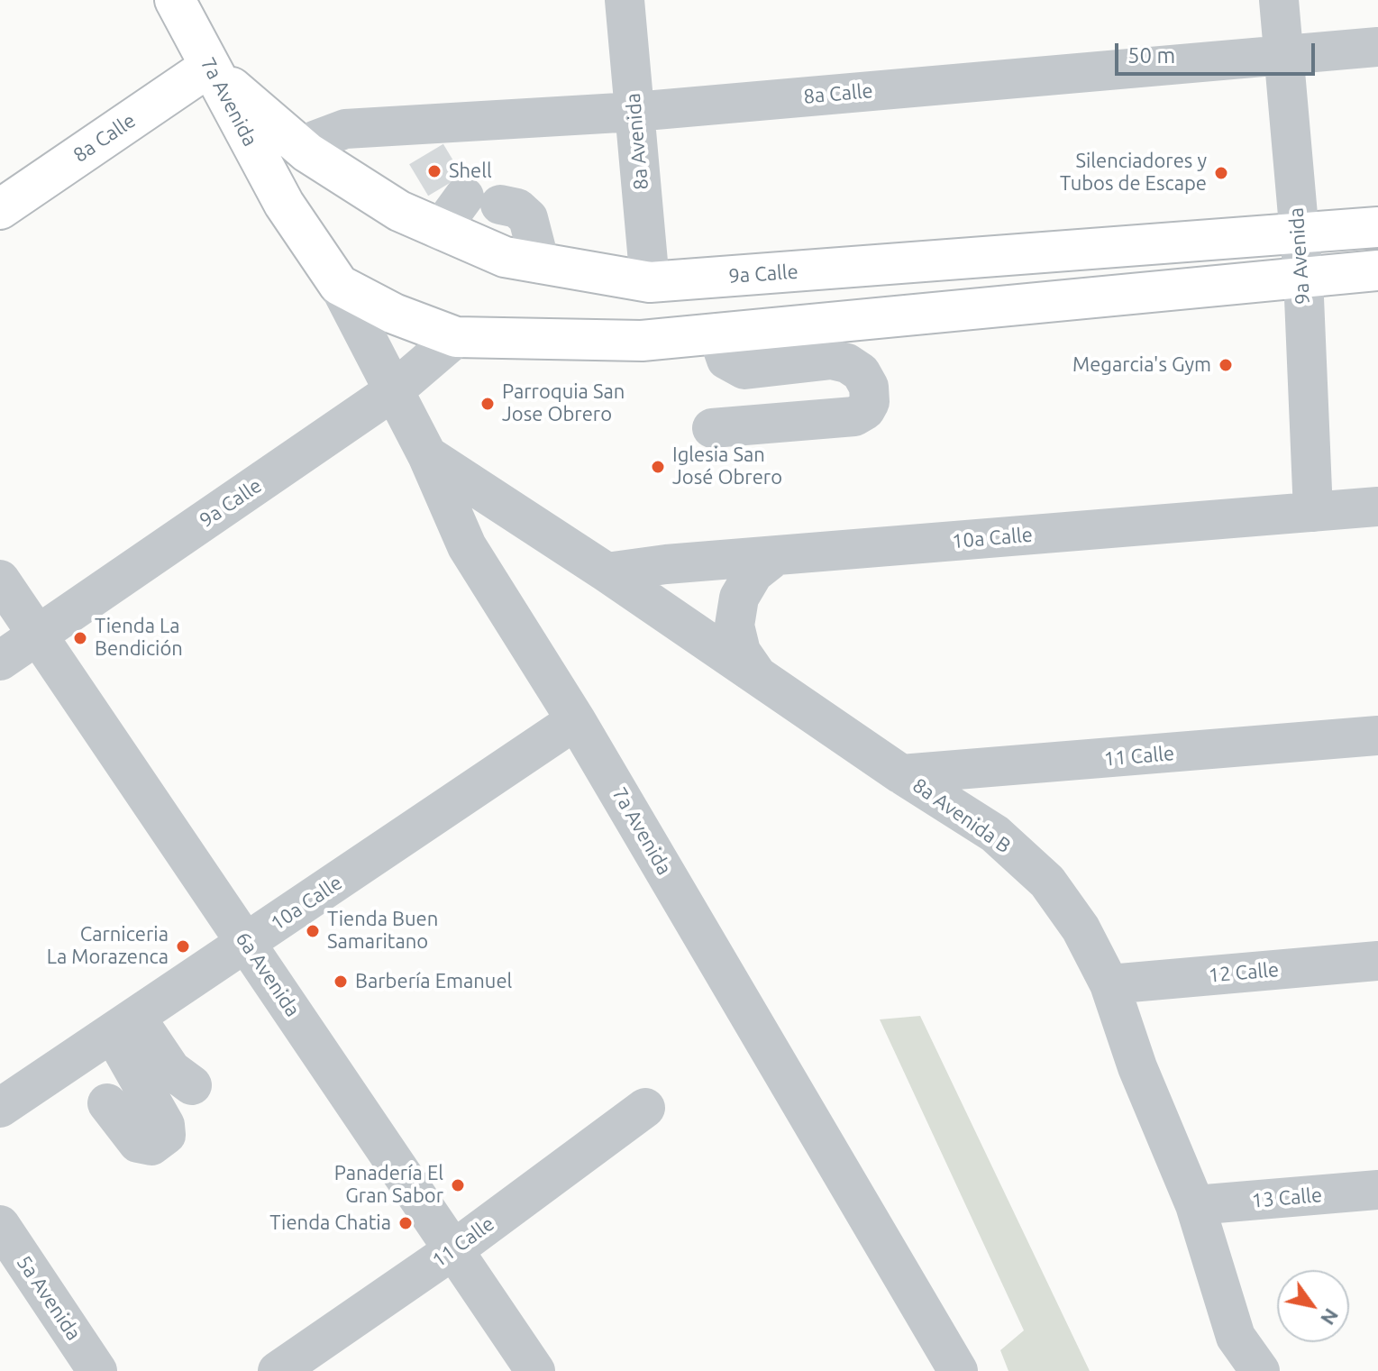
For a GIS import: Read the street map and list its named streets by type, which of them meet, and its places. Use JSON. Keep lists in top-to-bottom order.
{
  "streets": {
    "main road": ["8a Calle", "7a Avenida", "9a Calle"],
    "street": [
      "8a Avenida",
      "9a Avenida",
      "10a Calle",
      "11 Calle",
      "8a Avenida B",
      "12 Calle",
      "6a Avenida",
      "13 Calle",
      "5a Avenida"
    ]
  },
  "crossings": [
    ["8a Calle", "7a Avenida"],
    ["8a Calle", "8a Avenida"],
    ["8a Calle", "9a Avenida"],
    ["8a Calle", "9a Calle"],
    ["7a Avenida", "9a Calle"],
    ["7a Avenida", "10a Calle"],
    ["7a Avenida", "8a Avenida B"],
    ["8a Avenida", "9a Calle"],
    ["9a Avenida", "9a Calle"],
    ["9a Avenida", "10a Calle"],
    ["9a Calle", "6a Avenida"],
    ["10a Calle", "8a Avenida B"],
    ["10a Calle", "6a Avenida"],
    ["11 Calle", "8a Avenida B"],
    ["11 Calle", "6a Avenida"],
    ["8a Avenida B", "12 Calle"],
    ["8a Avenida B", "13 Calle"]
  ],
  "places": [
    "Shell",
    "Silenciadores y Tubos de Escape",
    "Megarcia's Gym",
    "Parroquia San Jose Obrero",
    "Iglesia San José Obrero",
    "Tienda La Bendición",
    "Tienda Buen Samaritano",
    "Carniceria La Morazenca",
    "Barbería Emanuel",
    "Panadería El Gran Sabor",
    "Tienda Chatia"
  ],
  "scale_bar": "50 m",
  "north": "bottom right"
}
